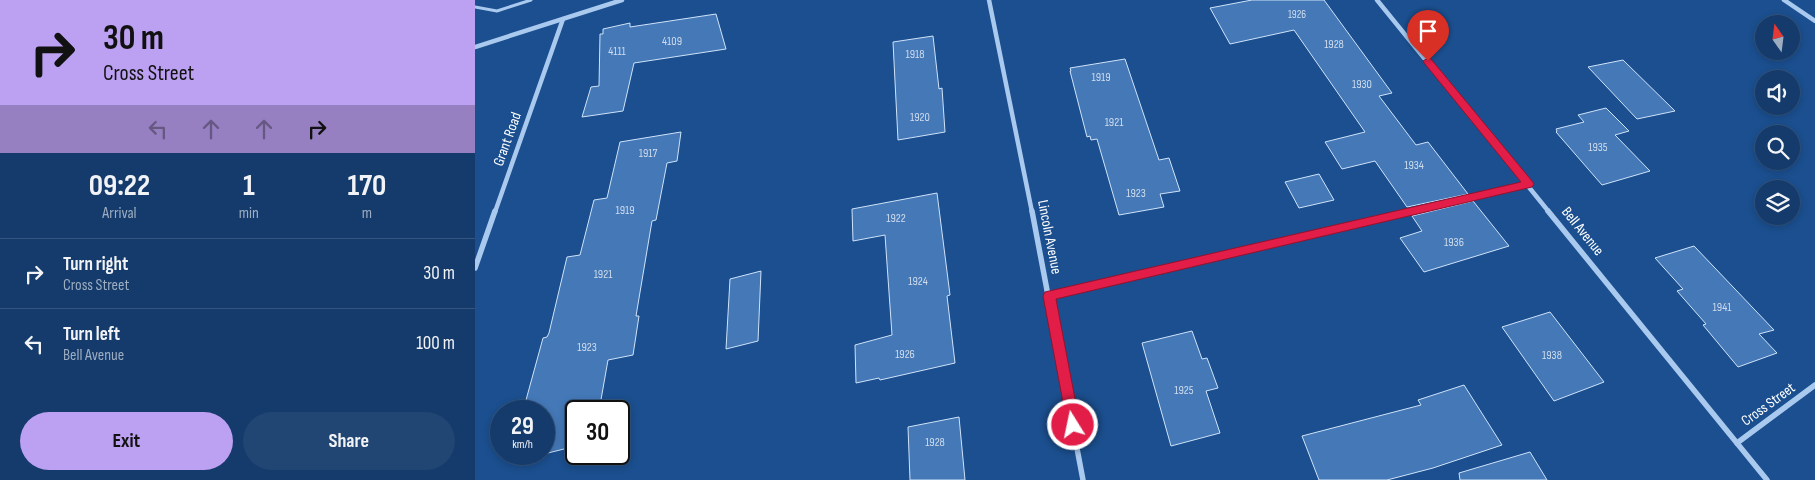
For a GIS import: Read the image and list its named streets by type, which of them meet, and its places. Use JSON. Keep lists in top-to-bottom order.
{
  "streets": {
    "street": [
      "Grant Road",
      "Bell Avenue",
      "Lincoln Avenue",
      "Cross Street"
    ]
  },
  "crossings": [
    ["Bell Avenue", "Cross Street"]
  ],
  "house_numbers": [
    "1926",
    "4109",
    "1928",
    "4111",
    "1918",
    "1919",
    "1930",
    "1920",
    "1921",
    "1935",
    "1917",
    "1934",
    "1923",
    "1919",
    "1922",
    "1936",
    "1921",
    "1924",
    "1941",
    "1923",
    "1926",
    "1938",
    "1925",
    "1928"
  ],
  "north": "top",
  "page": {
    "turn": ["30 m", "Cross Street"],
    "eta": [
      "09:22",
      "Arrival",
      "1",
      "min",
      "170",
      "m"
    ],
    "list": [
      {
        "name": "Turn right",
        "note": "Cross Street",
        "value": "30 m"
      },
      {
        "name": "Turn left",
        "note": "Bell Avenue",
        "value": "100 m"
      }
    ],
    "speed": "29 km/h",
    "limit": "30",
    "buttons": ["Exit", "Share"]
  }
}
